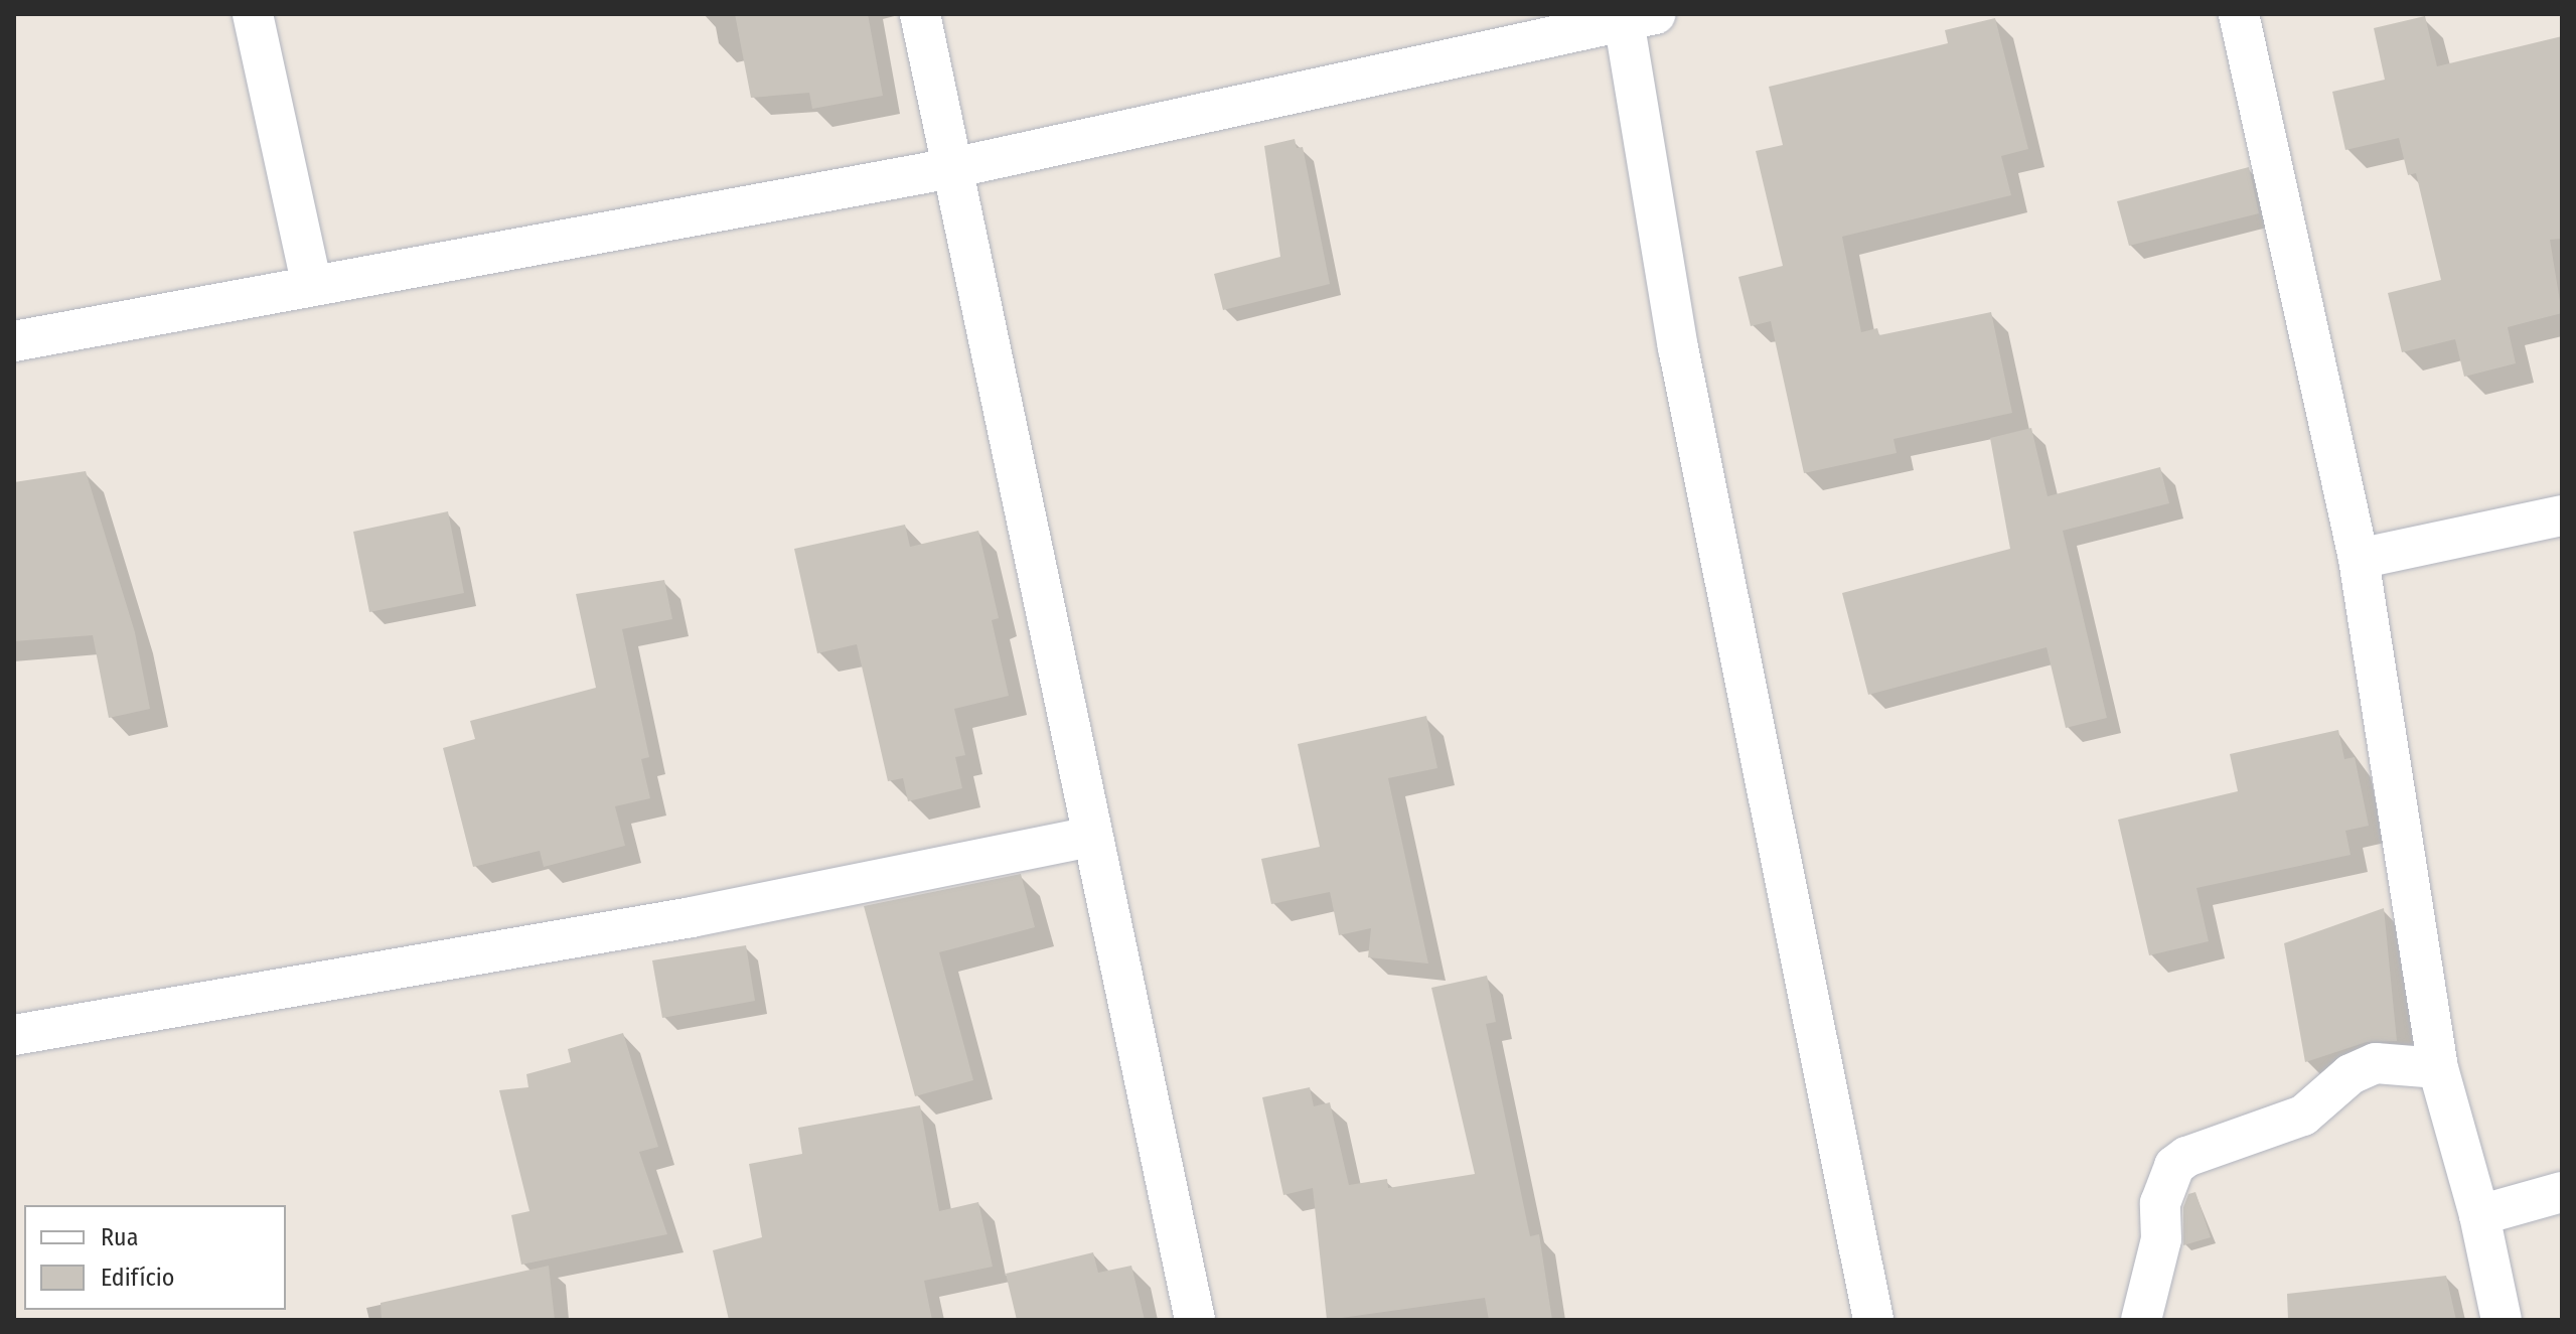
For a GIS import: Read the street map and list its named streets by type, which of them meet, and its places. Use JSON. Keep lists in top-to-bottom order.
{
  "legend": ["Rua", "Edifício"]
}
